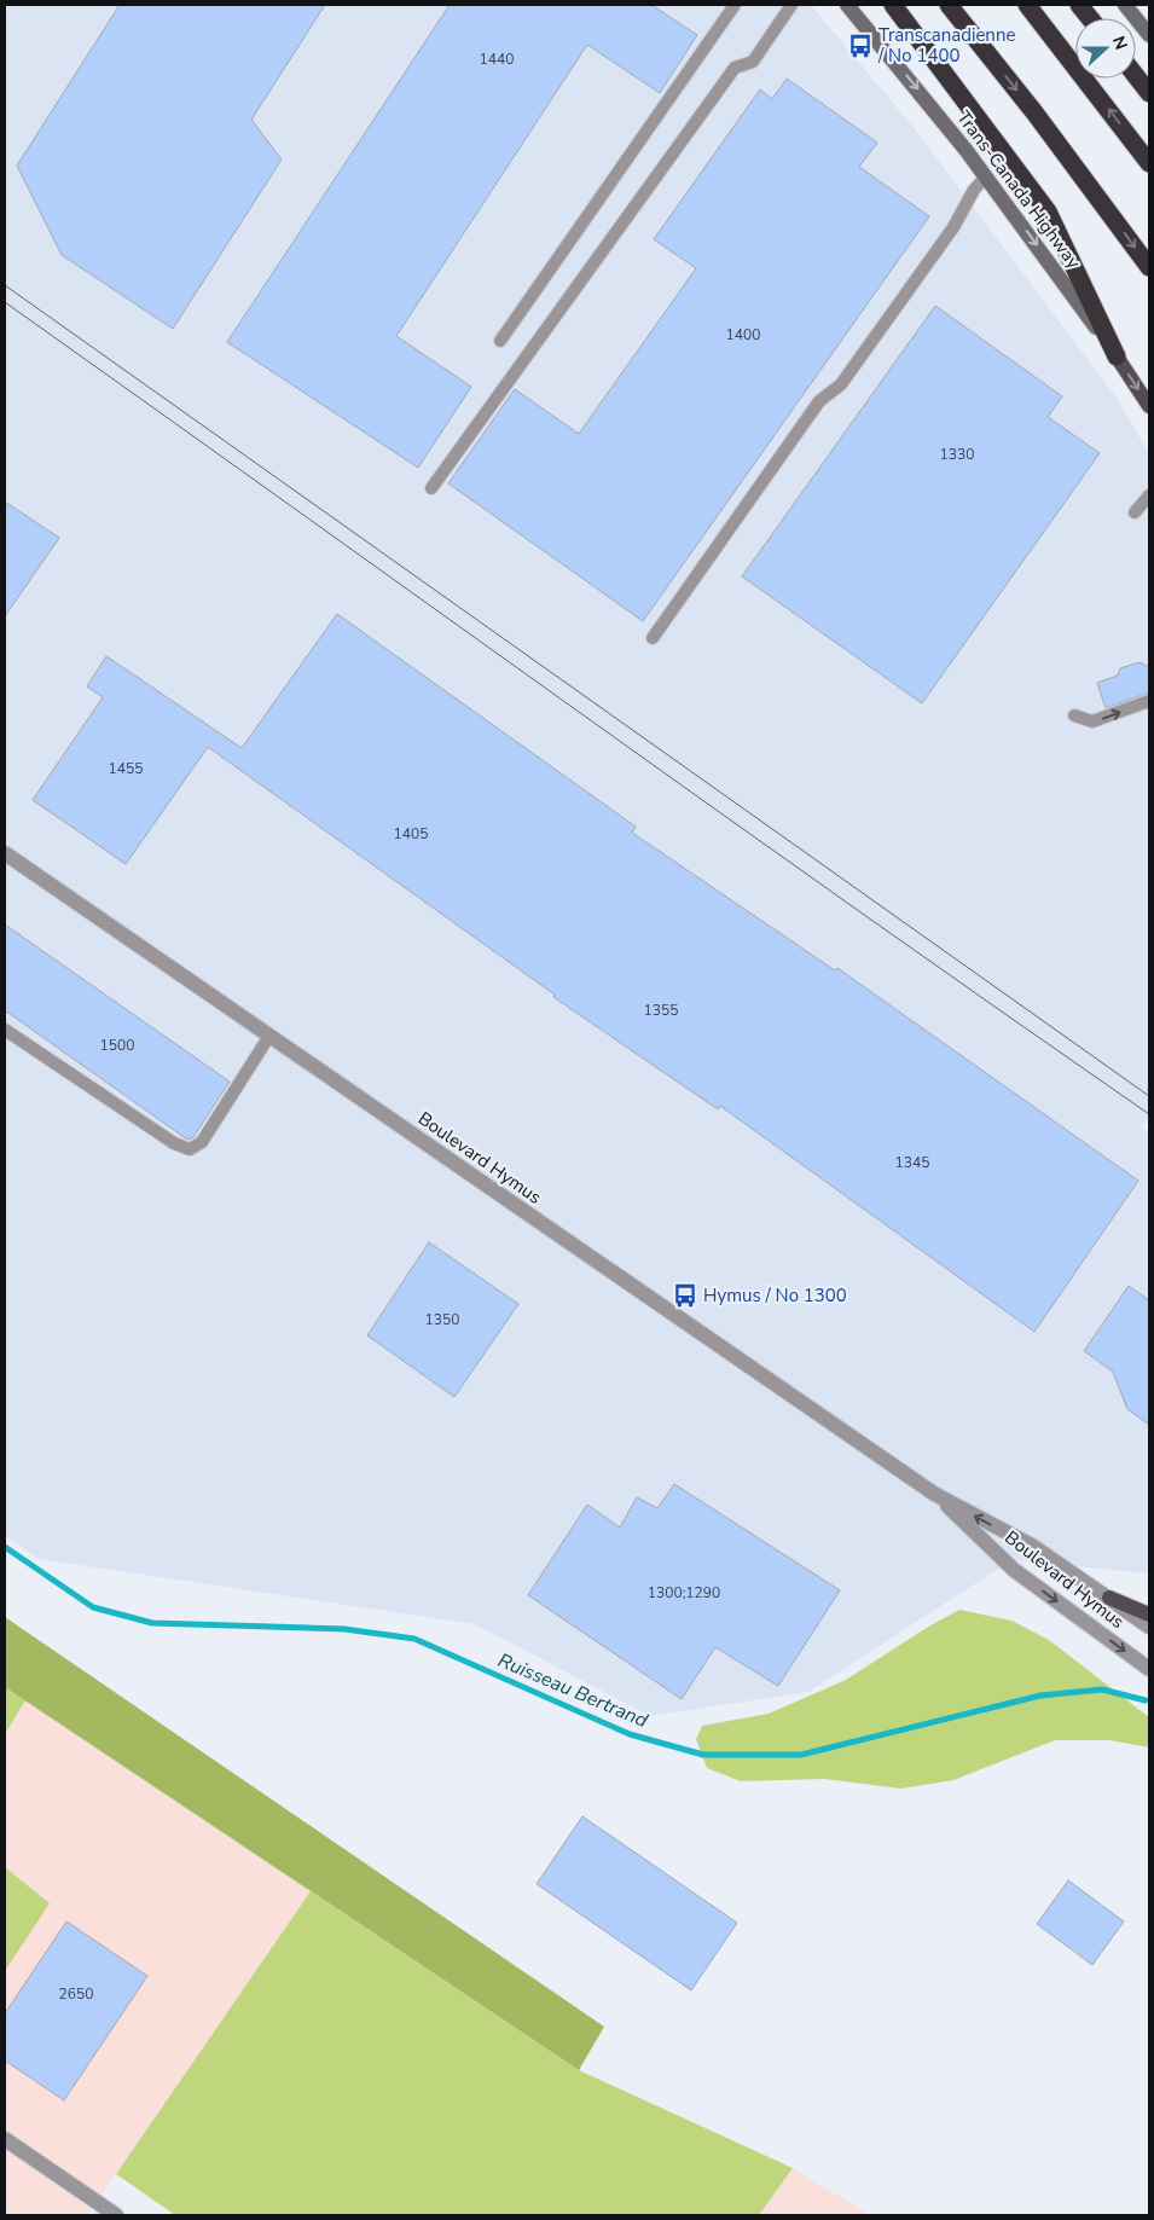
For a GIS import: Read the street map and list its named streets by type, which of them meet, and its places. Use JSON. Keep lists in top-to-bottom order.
{
  "streets": {
    "main road": ["Trans-Canada Highway"],
    "street": ["Boulevard Hymus"]
  },
  "one_way": ["Trans-Canada Highway"],
  "water": ["Ruisseau Bertrand"],
  "places": {
    "bus stop": ["Transcanadienne / No 1400", "Hymus / No 1300"]
  },
  "house_numbers": [
    "1440",
    "1400",
    "1330",
    "1455",
    "1405",
    "1355",
    "1500",
    "1345",
    "1350",
    "1300;1290",
    "2650"
  ],
  "north": "right"
}
